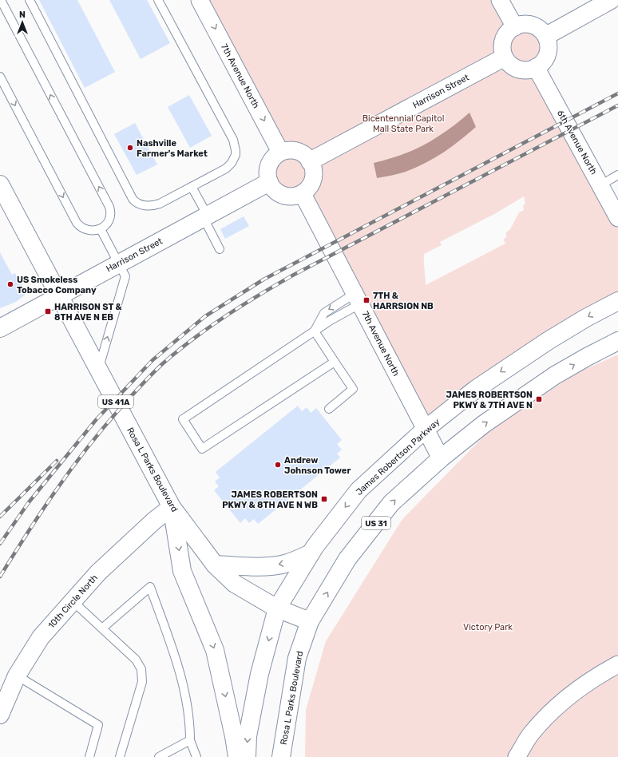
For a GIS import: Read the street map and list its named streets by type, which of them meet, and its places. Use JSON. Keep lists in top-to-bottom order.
{
  "streets": {
    "main road": [
      "Harrison Street",
      "US 41A",
      "James Robertson Parkway",
      "Rosa L Parks Boulevard",
      "US 31",
      "10th Circle North"
    ],
    "street": ["7th Avenue North", "6th Avenue North"]
  },
  "crossings": [
    ["7th Avenue North", "Harrison Street"],
    ["7th Avenue North", "James Robertson Parkway"],
    ["7th Avenue North", "US 31"],
    ["Harrison Street", "6th Avenue North"],
    ["Harrison Street", "Rosa L Parks Boulevard"],
    ["US 41A", "James Robertson Parkway"],
    ["US 41A", "Rosa L Parks Boulevard"],
    ["US 41A", "US 31"],
    ["James Robertson Parkway", "Rosa L Parks Boulevard"],
    ["Rosa L Parks Boulevard", "US 31"],
    ["Rosa L Parks Boulevard", "10th Circle North"]
  ],
  "one_way": ["7th Avenue North"],
  "parks": ["Bicentennial Capitol Mall State Park", "Victory Park"],
  "places": {
    "other": ["Nashville Farmer's Market", "US Smokeless Tobacco Company", "Andrew Johnson Tower"],
    "transit": [
      "7TH & HARRSION NB",
      "HARRISON ST & 8TH AVE N EB",
      "JAMES ROBERTSON PKWY & 7TH AVE N",
      "JAMES ROBERTSON PKWY & 8TH AVE N WB"
    ]
  },
  "north": "top"
}
